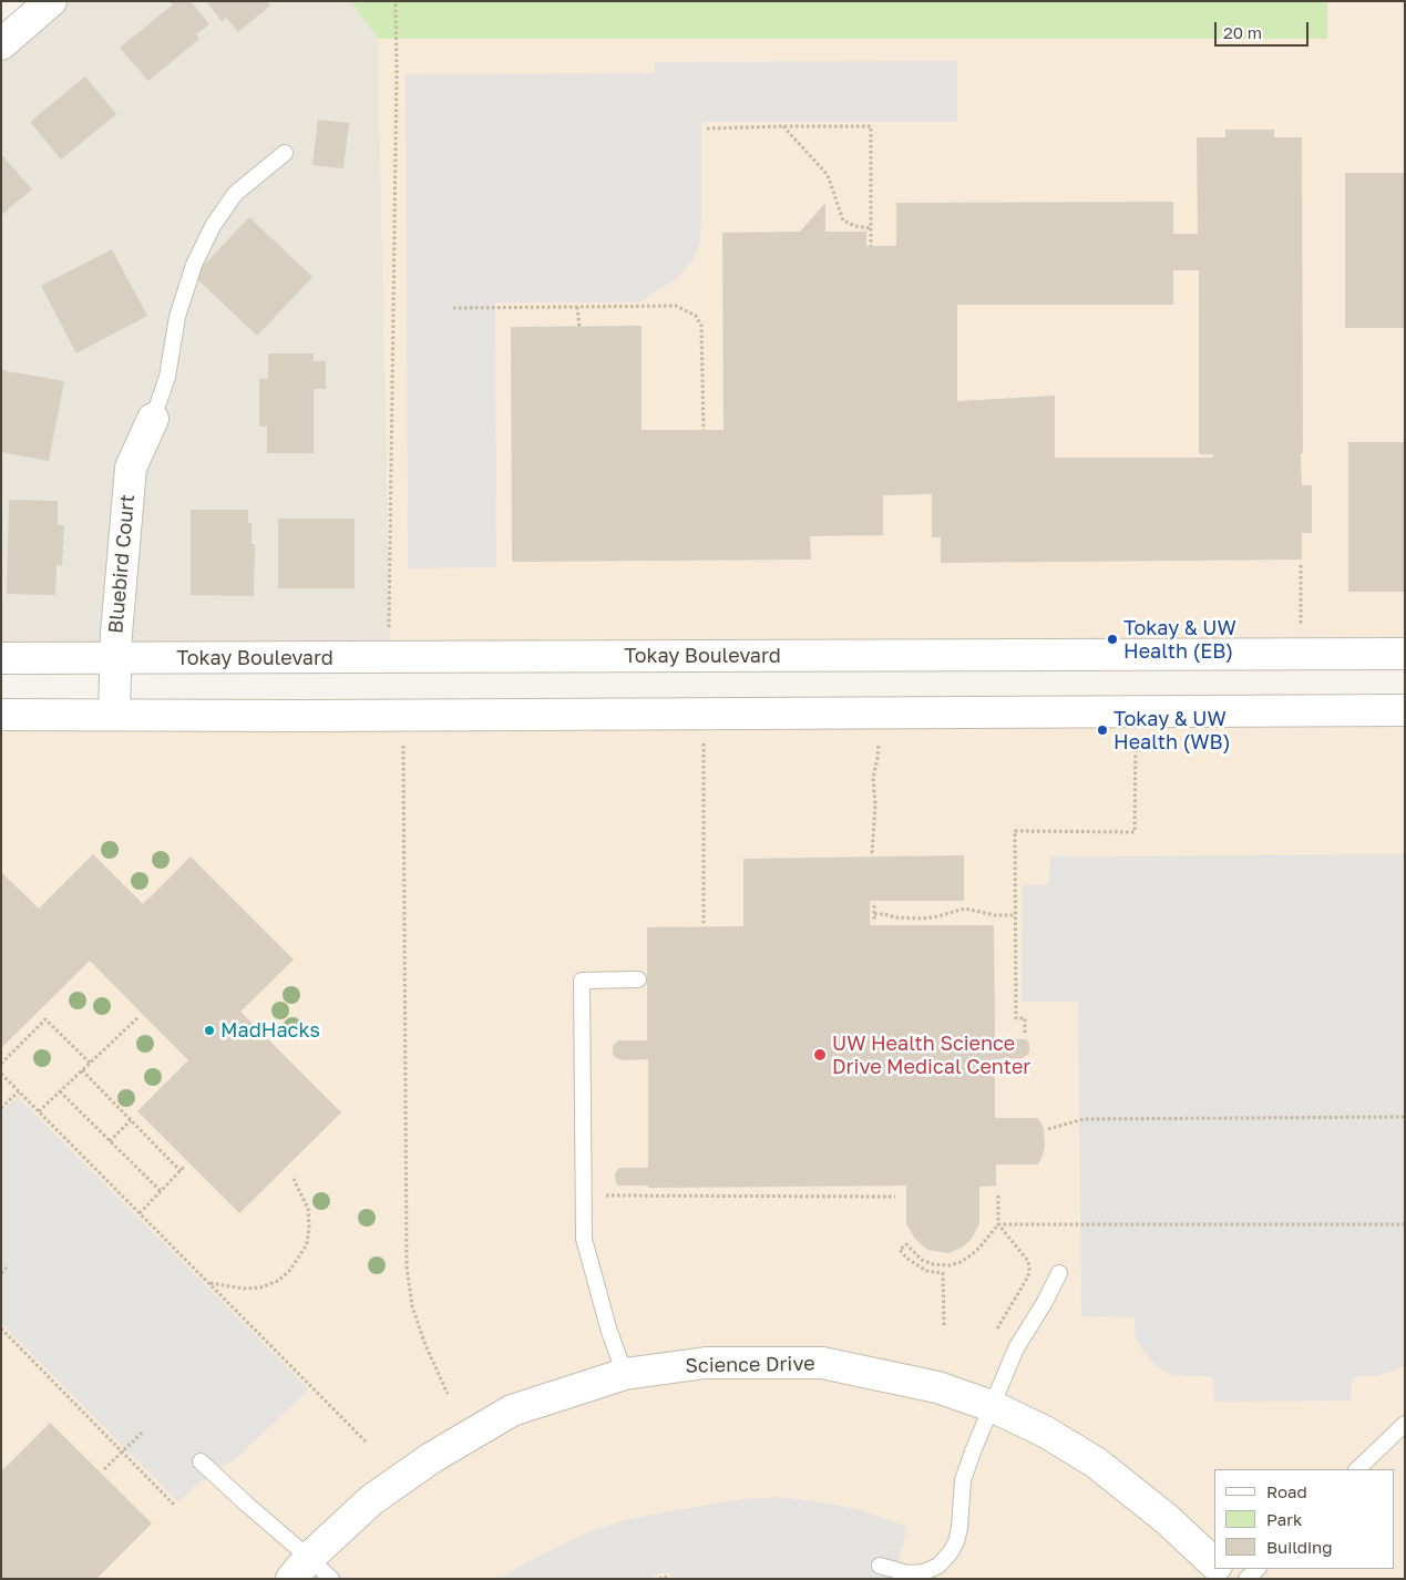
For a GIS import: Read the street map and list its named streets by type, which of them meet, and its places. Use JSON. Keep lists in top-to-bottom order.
{
  "streets": {
    "street": ["Bluebird Court", "Tokay Boulevard", "Science Drive"]
  },
  "crossings": [
    ["Bluebird Court", "Tokay Boulevard"]
  ],
  "places": [
    "Tokay & UW Health (EB)",
    "Tokay & UW Health (WB)",
    "MadHacks",
    "UW Health Science Drive Medical Center"
  ],
  "legend": ["Road", "Park", "Building"],
  "scale_bar": "20 m"
}
